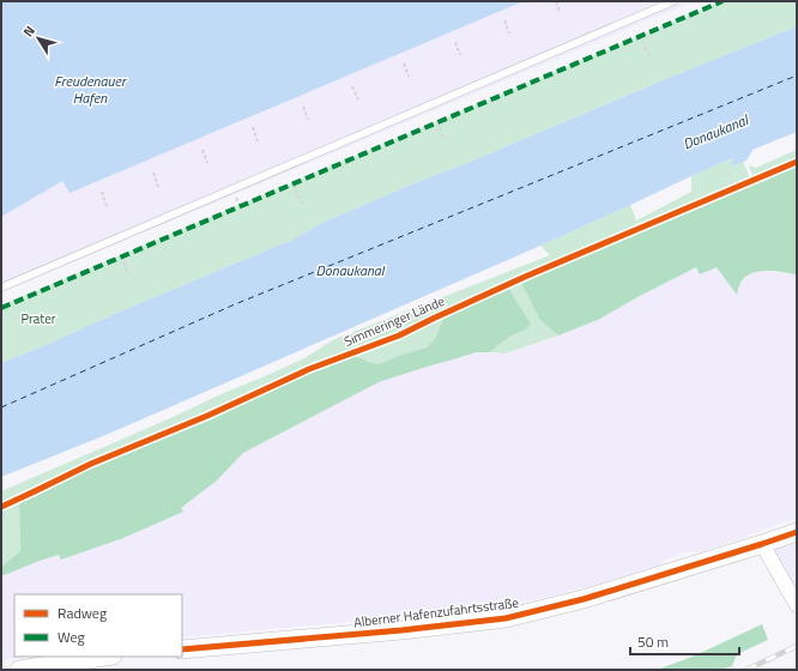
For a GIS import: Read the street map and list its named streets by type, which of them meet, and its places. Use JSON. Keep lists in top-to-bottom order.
{
  "streets": {
    "street": ["Alberner Hafenzufahrtsstraße"],
    "lane": ["Simmeringer Lände"]
  },
  "water": ["Freudenauer Hafen", "Donaukanal"],
  "parks": ["Prater"],
  "legend": ["Radweg", "Weg"],
  "scale_bar": "50 m",
  "north": "top left"
}
